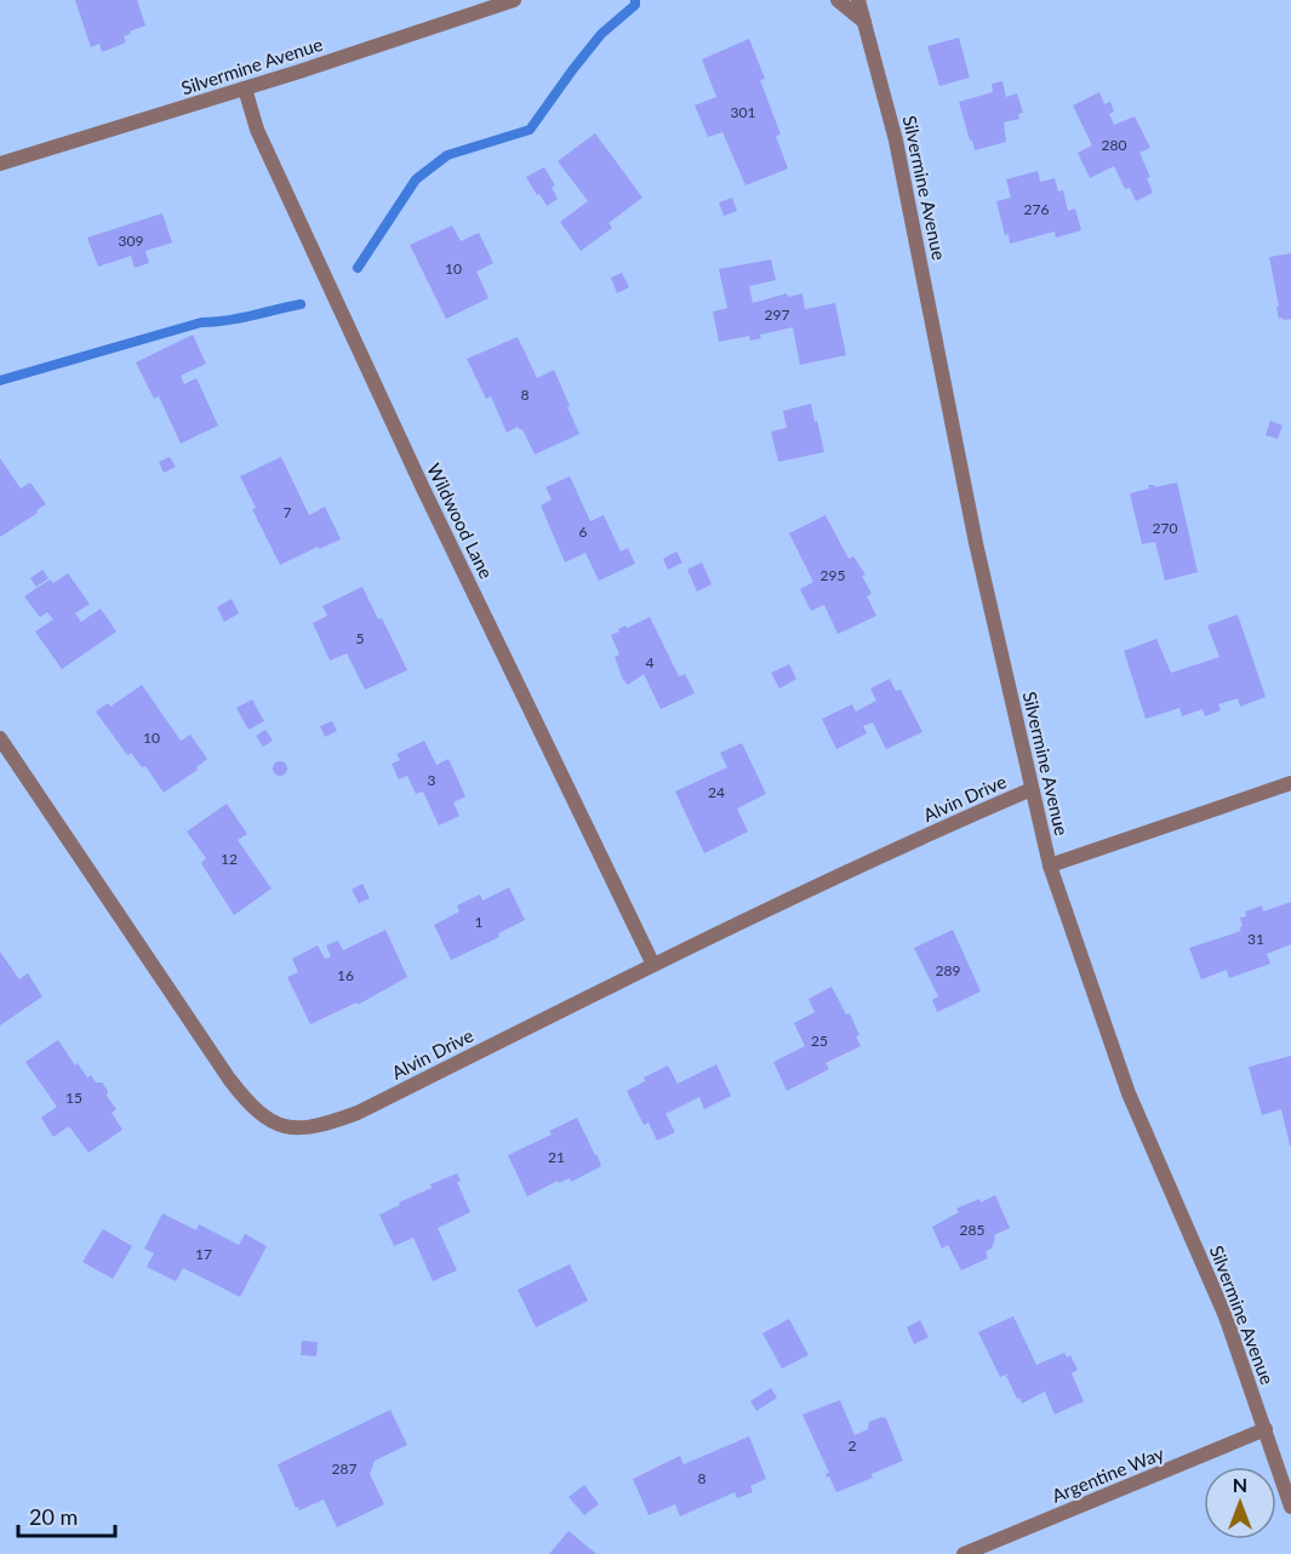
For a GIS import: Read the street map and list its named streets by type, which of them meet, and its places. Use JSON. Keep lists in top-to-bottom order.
{
  "streets": {
    "street": [
      "Silvermine Avenue",
      "Wildwood Lane",
      "Alvin Drive",
      "Argentine Way"
    ]
  },
  "crossings": [
    ["Silvermine Avenue", "Wildwood Lane"],
    ["Silvermine Avenue", "Alvin Drive"],
    ["Silvermine Avenue", "Argentine Way"],
    ["Wildwood Lane", "Alvin Drive"]
  ],
  "house_numbers": [
    "301",
    "280",
    "276",
    "309",
    "10",
    "297",
    "8",
    "7",
    "270",
    "6",
    "295",
    "5",
    "4",
    "10",
    "3",
    "24",
    "12",
    "1",
    "31",
    "289",
    "16",
    "25",
    "15",
    "21",
    "285",
    "17",
    "2",
    "287",
    "8"
  ],
  "scale_bar": "20 m",
  "north": "top"
}
